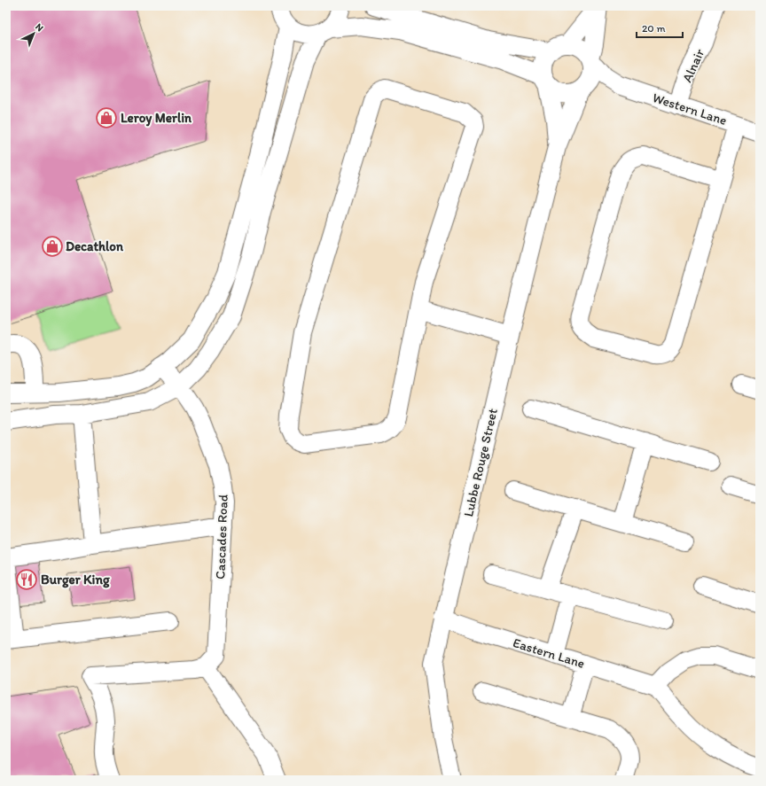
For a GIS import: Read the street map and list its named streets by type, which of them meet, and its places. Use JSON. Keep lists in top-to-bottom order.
{
  "streets": {
    "street": [
      "Alnair",
      "Western Lane",
      "Lubbe Rouge Street",
      "Cascades Road",
      "Eastern Lane"
    ]
  },
  "crossings": [
    ["Alnair", "Western Lane"],
    ["Western Lane", "Lubbe Rouge Street"],
    ["Lubbe Rouge Street", "Eastern Lane"]
  ],
  "places": {
    "shop": ["Leroy Merlin", "Decathlon"],
    "restaurant": ["Burger King"]
  },
  "scale_bar": "20 m",
  "north": "top right"
}
